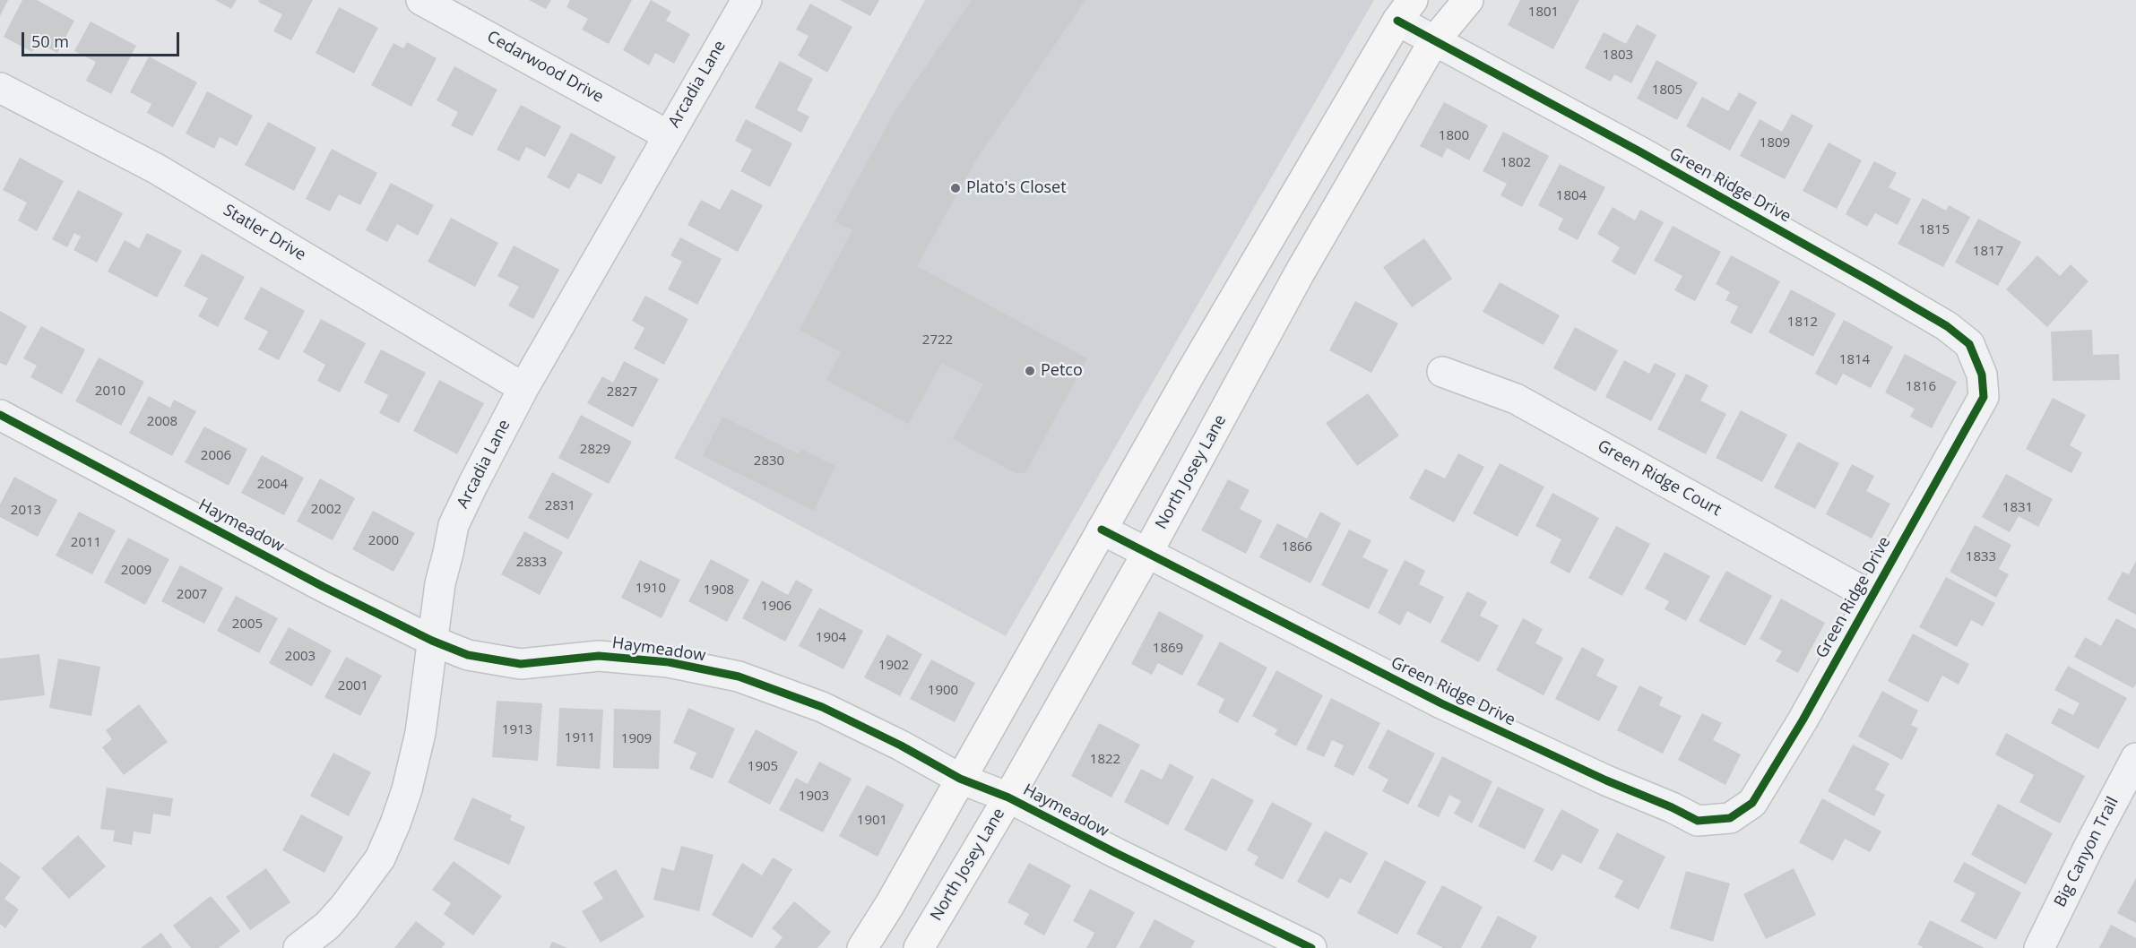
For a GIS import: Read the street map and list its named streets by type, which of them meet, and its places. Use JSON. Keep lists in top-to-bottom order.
{
  "streets": {
    "main road": ["North Josey Lane"],
    "street": [
      "Cedarwood Drive",
      "Arcadia Lane",
      "Green Ridge Drive",
      "Statler Drive",
      "Green Ridge Court",
      "Haymeadow",
      "Big Canyon Trail"
    ]
  },
  "crossings": [
    ["Cedarwood Drive", "Arcadia Lane"],
    ["Arcadia Lane", "Statler Drive"],
    ["Arcadia Lane", "Haymeadow"],
    ["Green Ridge Drive", "North Josey Lane"],
    ["Green Ridge Drive", "Green Ridge Court"],
    ["North Josey Lane", "Haymeadow"]
  ],
  "places": ["Plato's Closet", "Petco"],
  "house_numbers": [
    "1801",
    "1803",
    "1805",
    "1800",
    "1809",
    "1802",
    "1804",
    "1815",
    "1817",
    "1812",
    "2722",
    "1814",
    "1816",
    "2010",
    "2827",
    "2008",
    "2829",
    "2006",
    "2830",
    "2004",
    "2831",
    "1831",
    "2002",
    "2013",
    "2000",
    "2011",
    "1866",
    "1833",
    "2833",
    "2009",
    "1910",
    "1908",
    "2007",
    "1906",
    "2005",
    "1904",
    "1869",
    "2003",
    "1902",
    "2001",
    "1900",
    "1913",
    "1911",
    "1909",
    "1822",
    "1905",
    "1903",
    "1901"
  ],
  "scale_bar": "50 m"
}
